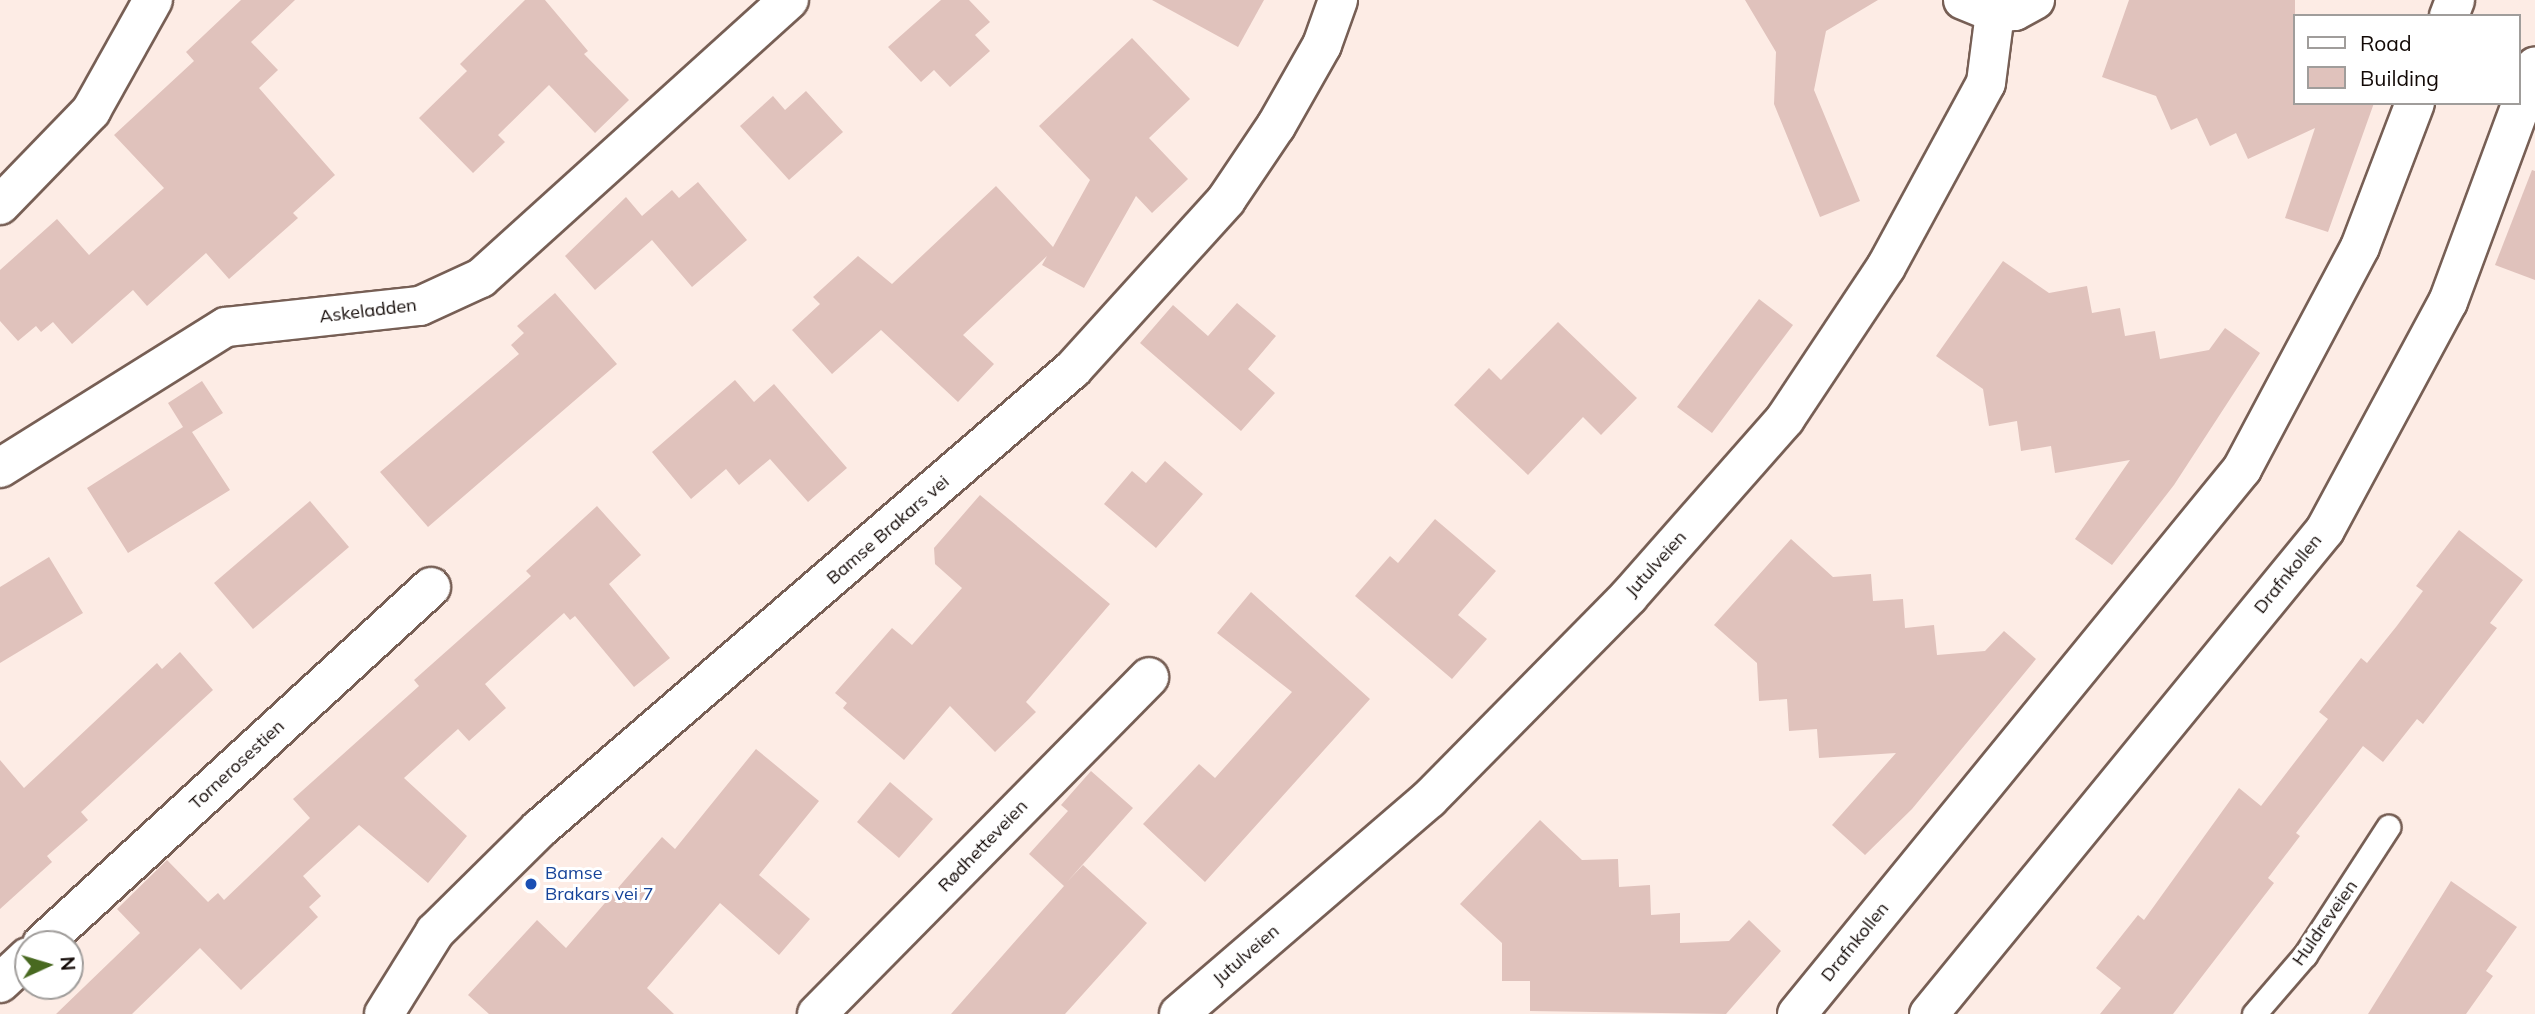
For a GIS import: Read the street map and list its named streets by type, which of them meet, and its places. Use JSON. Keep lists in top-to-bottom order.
{
  "streets": {
    "street": [
      "Askeladden",
      "Bamse Brakars vei",
      "Jutulveien",
      "Drafnkollen",
      "Tornerosestien",
      "Rødhetteveien"
    ],
    "lane": ["Huldreveien"]
  },
  "places": ["Bamse Brakars vei 7"],
  "legend": ["Road", "Building"],
  "north": "right"
}
